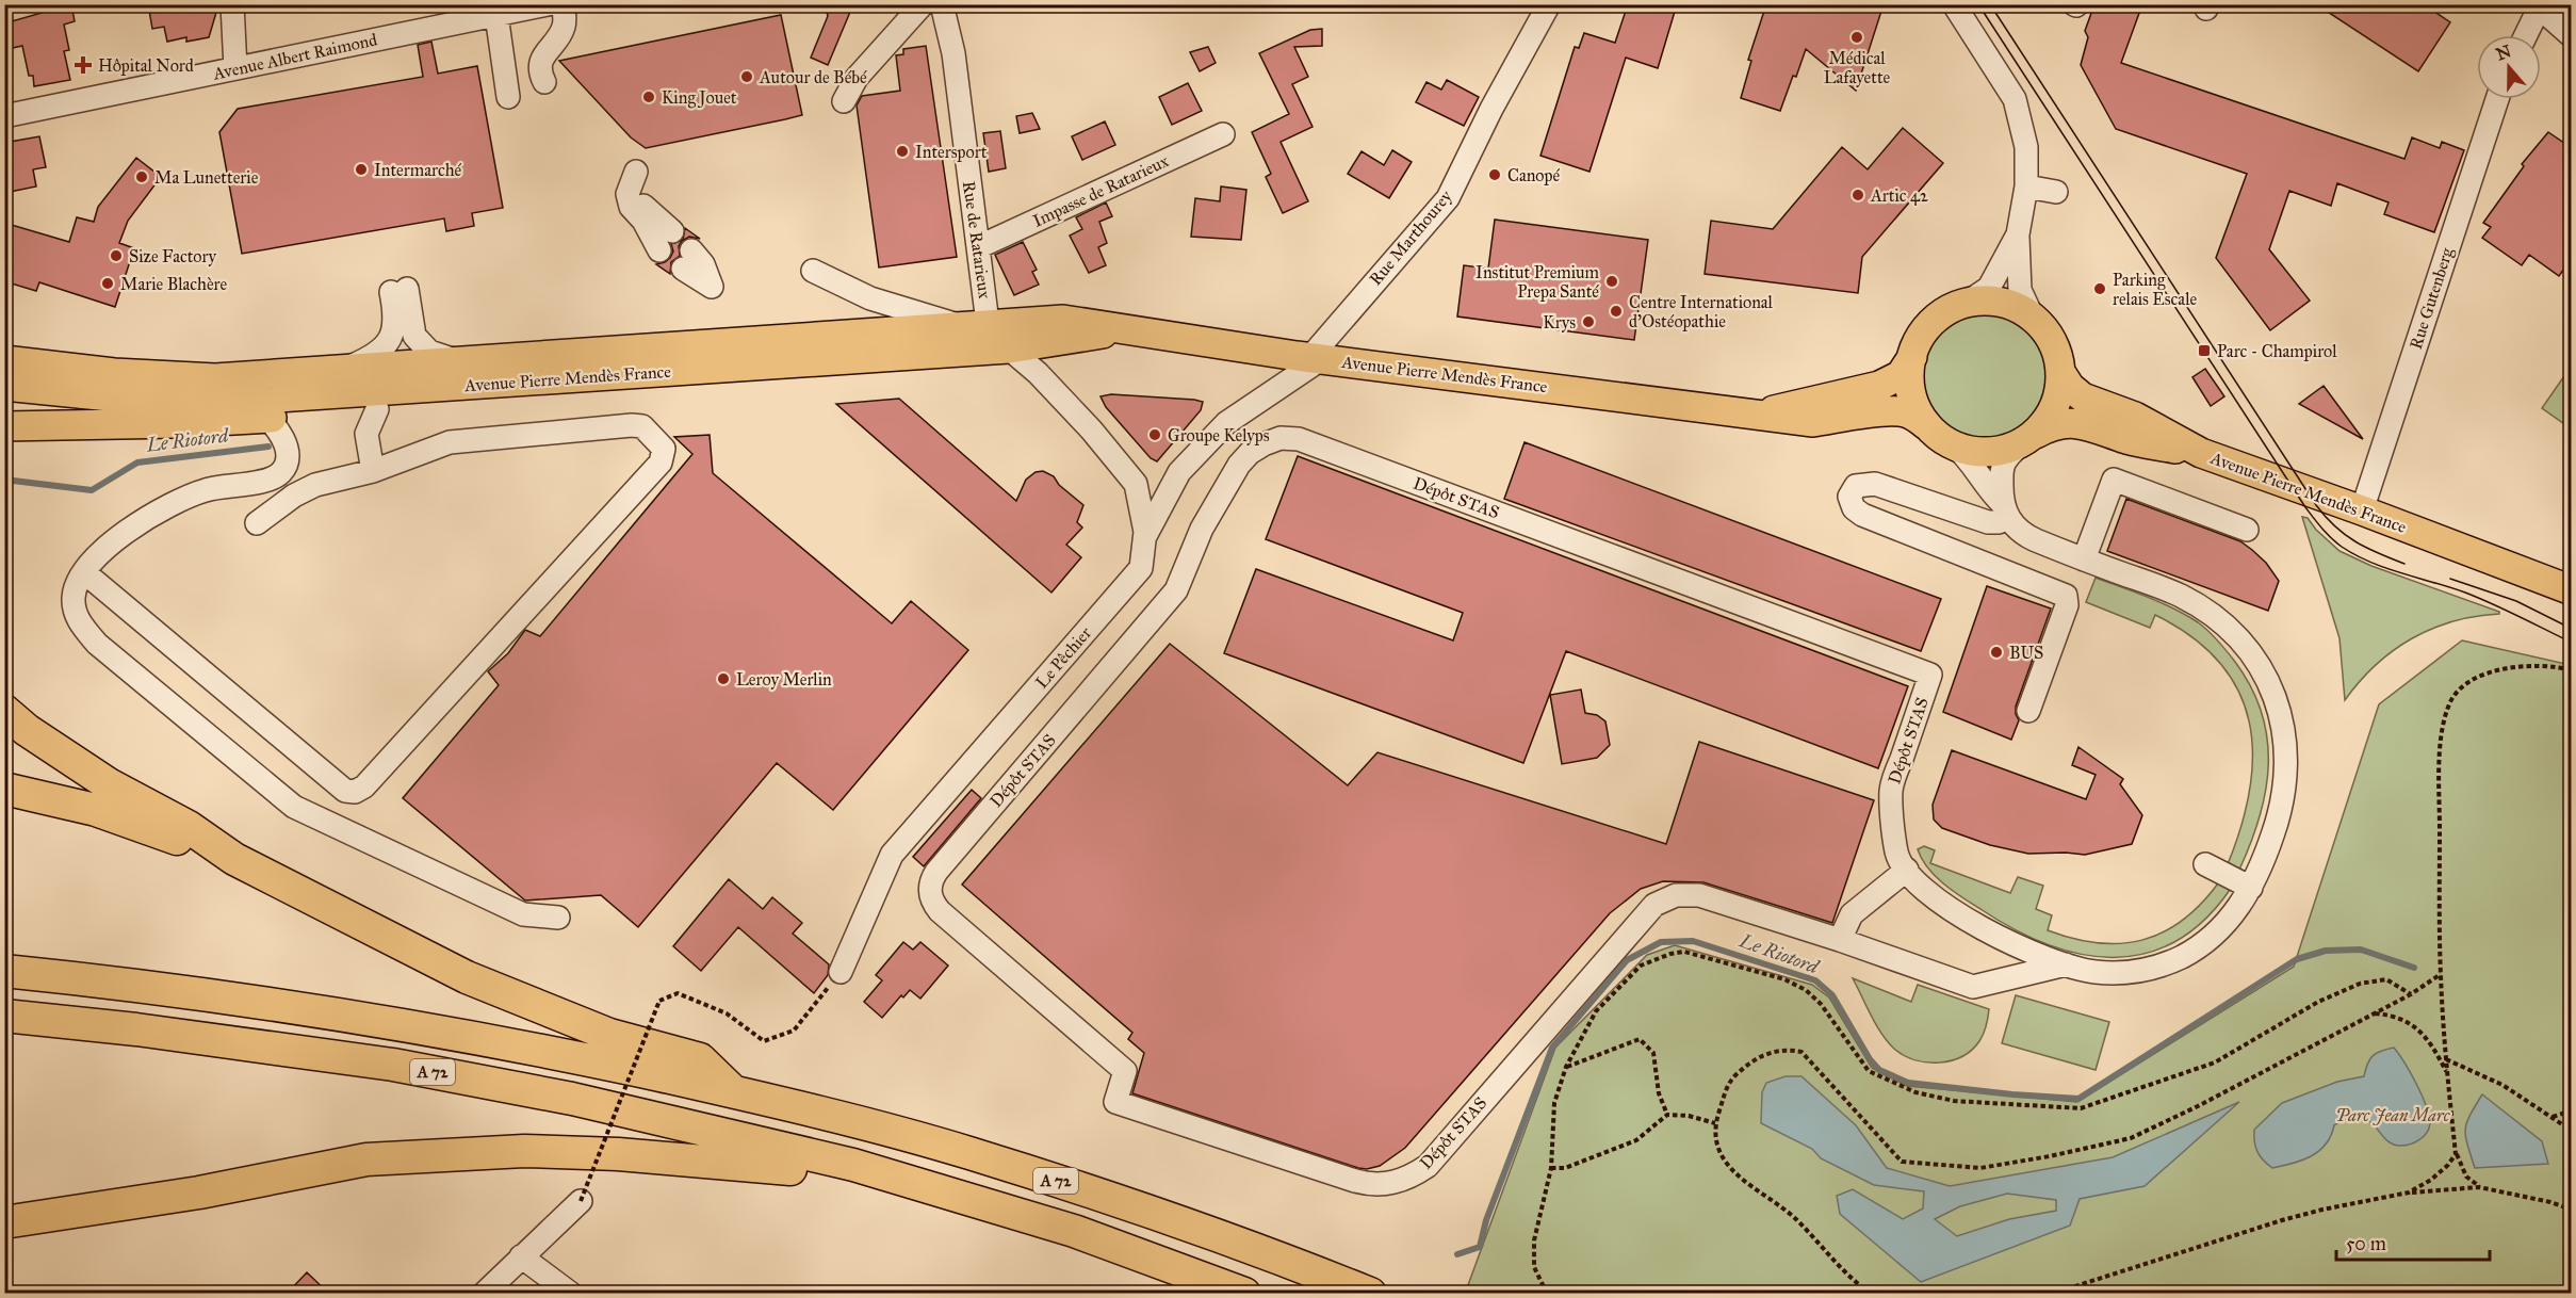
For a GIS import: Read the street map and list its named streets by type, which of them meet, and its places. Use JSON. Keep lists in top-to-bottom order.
{
  "streets": {
    "highway": ["A 72"],
    "main road": ["Avenue Pierre Mendès France"],
    "street": [
      "Avenue Albert Raimond",
      "Impasse de Ratarieux",
      "Rue Marthourey",
      "Rue de Ratarieux",
      "Rue Gutenberg",
      "Dépôt STAS",
      "Le Pêchier"
    ]
  },
  "crossings": [
    ["Impasse de Ratarieux", "Rue de Ratarieux"],
    ["Rue Marthourey", "Avenue Pierre Mendès France"],
    ["Rue Marthourey", "Le Pêchier"],
    ["Rue de Ratarieux", "Avenue Pierre Mendès France"],
    ["Rue Gutenberg", "Avenue Pierre Mendès France"],
    ["Avenue Pierre Mendès France", "Dépôt STAS"],
    ["Avenue Pierre Mendès France", "Le Pêchier"]
  ],
  "water": ["Le Riotord"],
  "parks": ["Parc Jean Marc"],
  "places": {
    "other": [
      "Médical Lafayette",
      "Autour de Bébé",
      "King Jouet",
      "Intersport",
      "Intermarché",
      "Canopé",
      "Ma Lunetterie",
      "Artic 42",
      "Size Factory",
      "Institut Premium Prepa Santé",
      "Marie Blachère",
      "Parking relais Escale",
      "Centre International d'Ostéopathie",
      "Krys",
      "Groupe Kelyps",
      "BUS",
      "Leroy Merlin"
    ],
    "health": ["Hôpital Nord"],
    "transit": ["Parc - Champirol"]
  },
  "scale_bar": "50 m",
  "north": "top"
}
